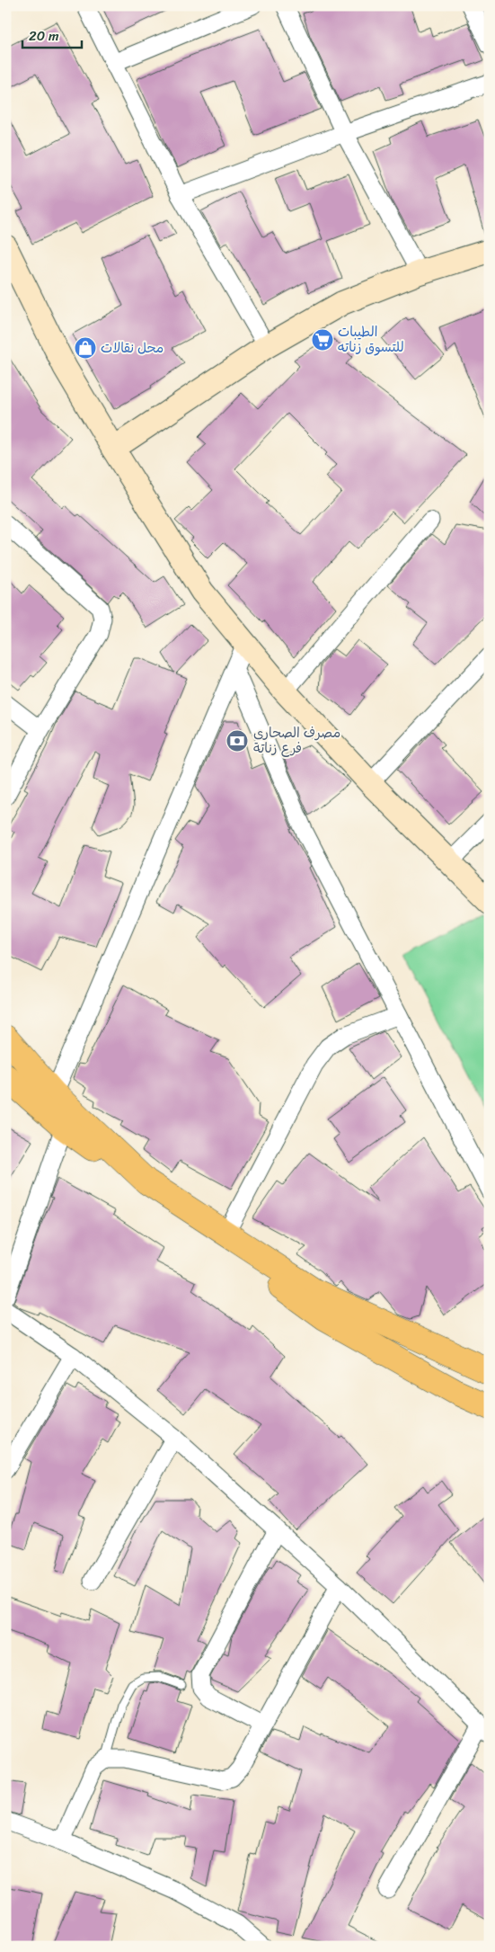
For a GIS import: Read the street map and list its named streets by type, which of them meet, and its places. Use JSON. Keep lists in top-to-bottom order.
{
  "places": {
    "supermarket": ["الطيبات للتسوق زناته"],
    "shop": ["محل نقالات"],
    "bank": ["مصرف الصحارى فرع زناتة"]
  },
  "scale_bar": "20 m"
}
